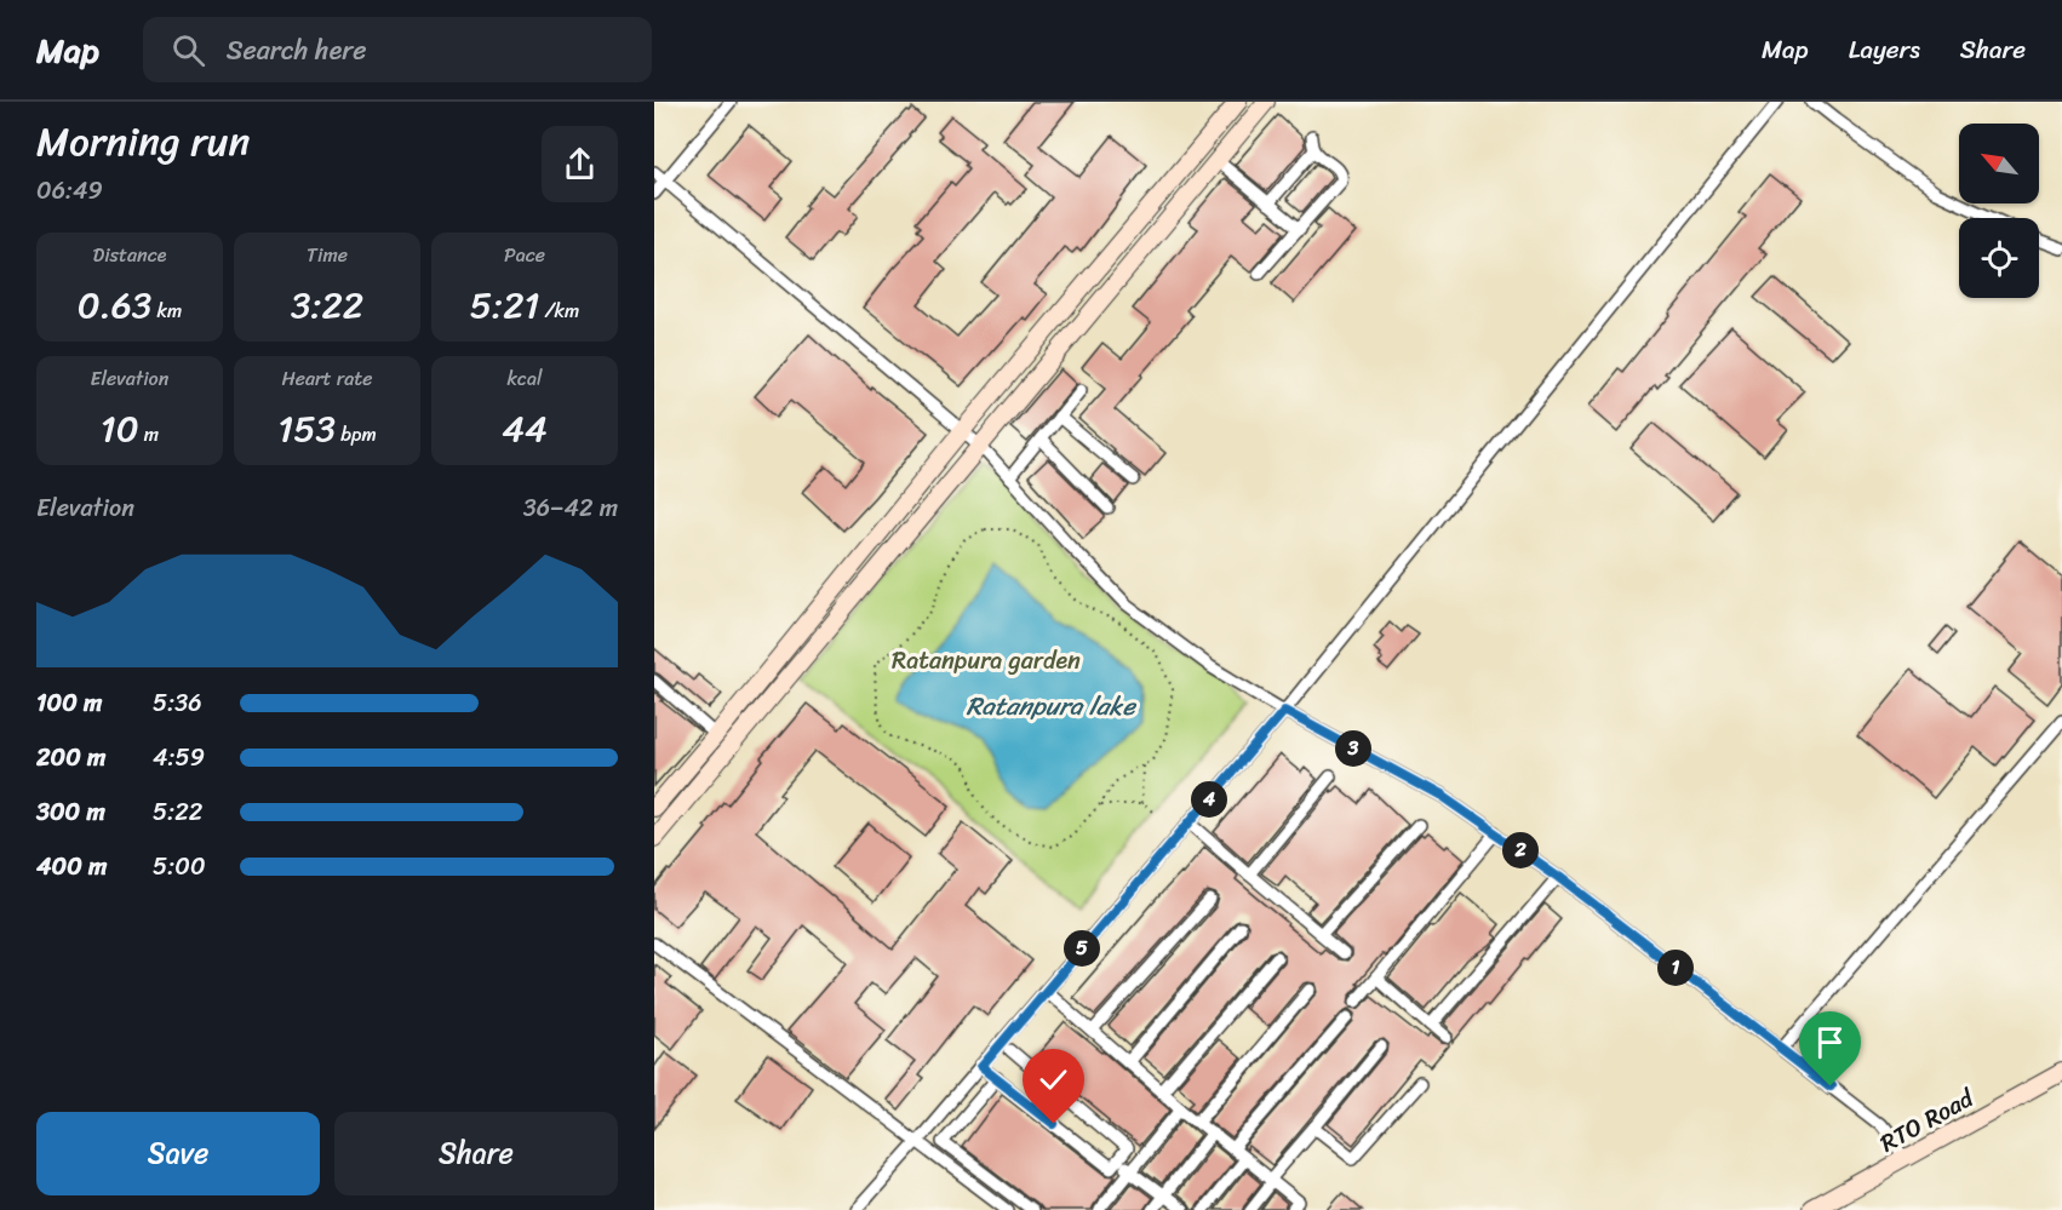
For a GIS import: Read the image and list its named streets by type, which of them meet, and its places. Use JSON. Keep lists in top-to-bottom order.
{
  "streets": {
    "street": ["RTO Road"]
  },
  "water": ["Ratanpura lake"],
  "parks": ["Ratanpura garden"],
  "north": "top left",
  "page": {
    "header": "Map",
    "search": "Search here",
    "nav": ["Map", "Layers", "Share"],
    "heading": ["Morning run", "06:49"],
    "stats": [
      ["Distance", "0.63 km"],
      ["Time", "3:22"],
      ["Pace", "5:21 /km"],
      ["Elevation", "10 m"],
      ["Heart rate", "153 bpm"],
      ["kcal", "44"]
    ],
    "chart": ["Elevation", "36–42 m"],
    "list": [
      {
        "name": "100 m",
        "note": "5:36"
      },
      {
        "name": "200 m",
        "note": "4:59"
      },
      {
        "name": "300 m",
        "note": "5:22"
      },
      {
        "name": "400 m",
        "note": "5:00"
      }
    ],
    "pins": [
      "3",
      "4",
      "2",
      "5",
      "1"
    ],
    "buttons": ["Save", "Share"]
  }
}
